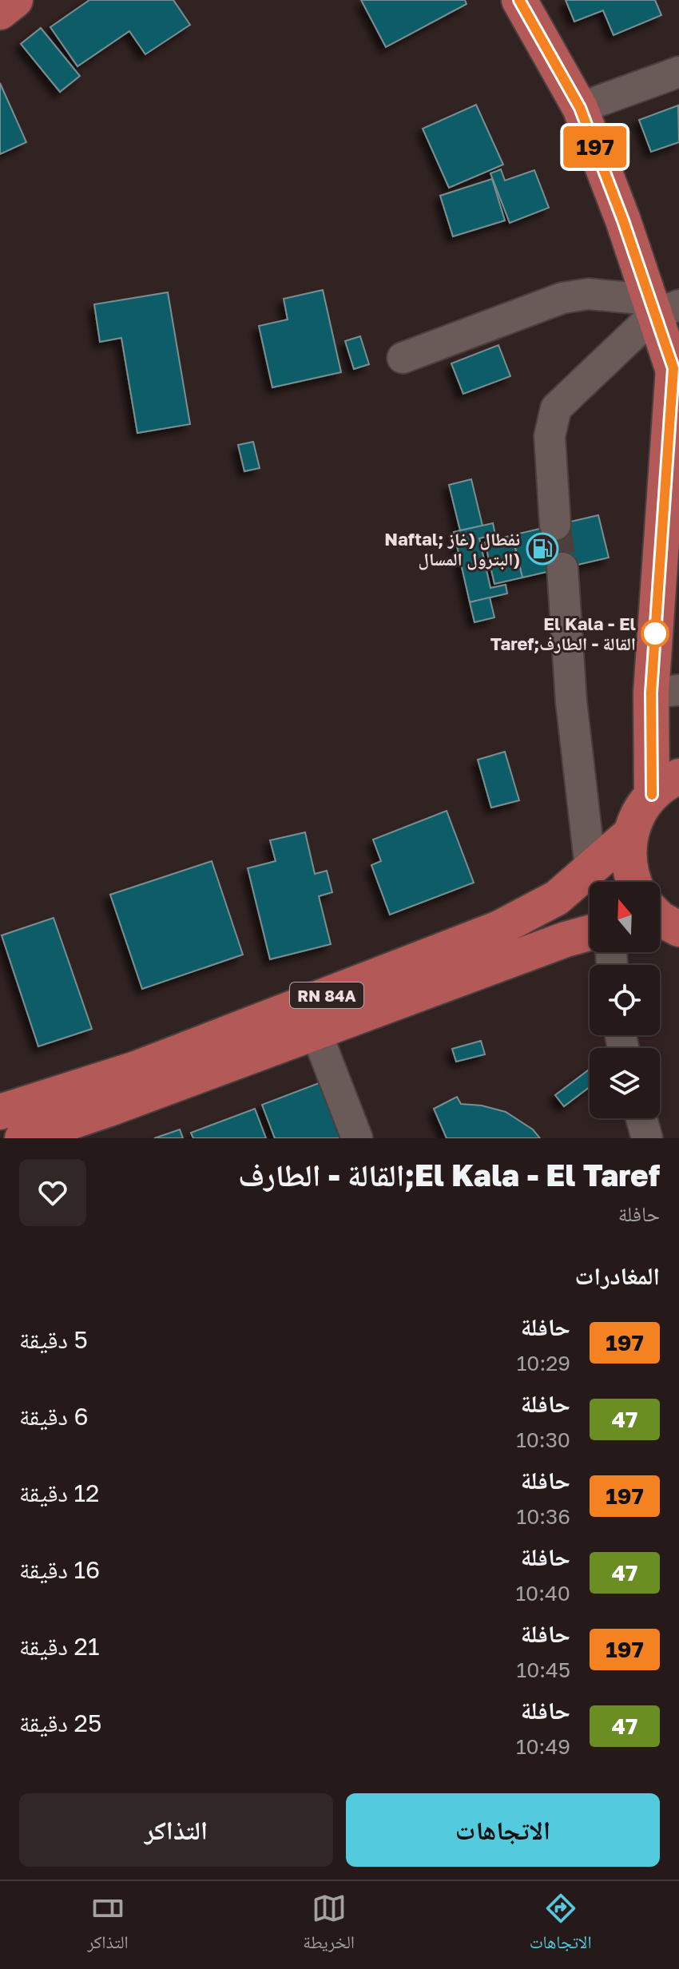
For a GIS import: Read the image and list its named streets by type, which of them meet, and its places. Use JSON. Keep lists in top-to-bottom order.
{
  "streets": {
    "main road": ["RN 84A"]
  },
  "places": {
    "fuel station": ["Naftal; نفطال (غاز البترول المسال)"],
    "other": ["El Kala - El Taref;القالة - الطارف"]
  },
  "lines": ["bus line 197"],
  "north": "top",
  "page": {
    "on_map": "197",
    "heading": [
      ["El Kala - El Taref;القالة - الطارف", "حافلة"],
      "المغادرات"
    ],
    "list": [
      {
        "mark": "197",
        "name": "حافلة",
        "note": "10:29",
        "value": "5 دقيقة"
      },
      {
        "mark": "47",
        "name": "حافلة",
        "note": "10:30",
        "value": "6 دقيقة"
      },
      {
        "mark": "197",
        "name": "حافلة",
        "note": "10:36",
        "value": "12 دقيقة"
      },
      {
        "mark": "47",
        "name": "حافلة",
        "note": "10:40",
        "value": "16 دقيقة"
      },
      {
        "mark": "197",
        "name": "حافلة",
        "note": "10:45",
        "value": "21 دقيقة"
      },
      {
        "mark": "47",
        "name": "حافلة",
        "note": "10:49",
        "value": "25 دقيقة"
      }
    ],
    "buttons": ["الاتجاهات", "التذاكر"],
    "tabs": ["الاتجاهات", "الخريطة", "التذاكر"]
  }
}
